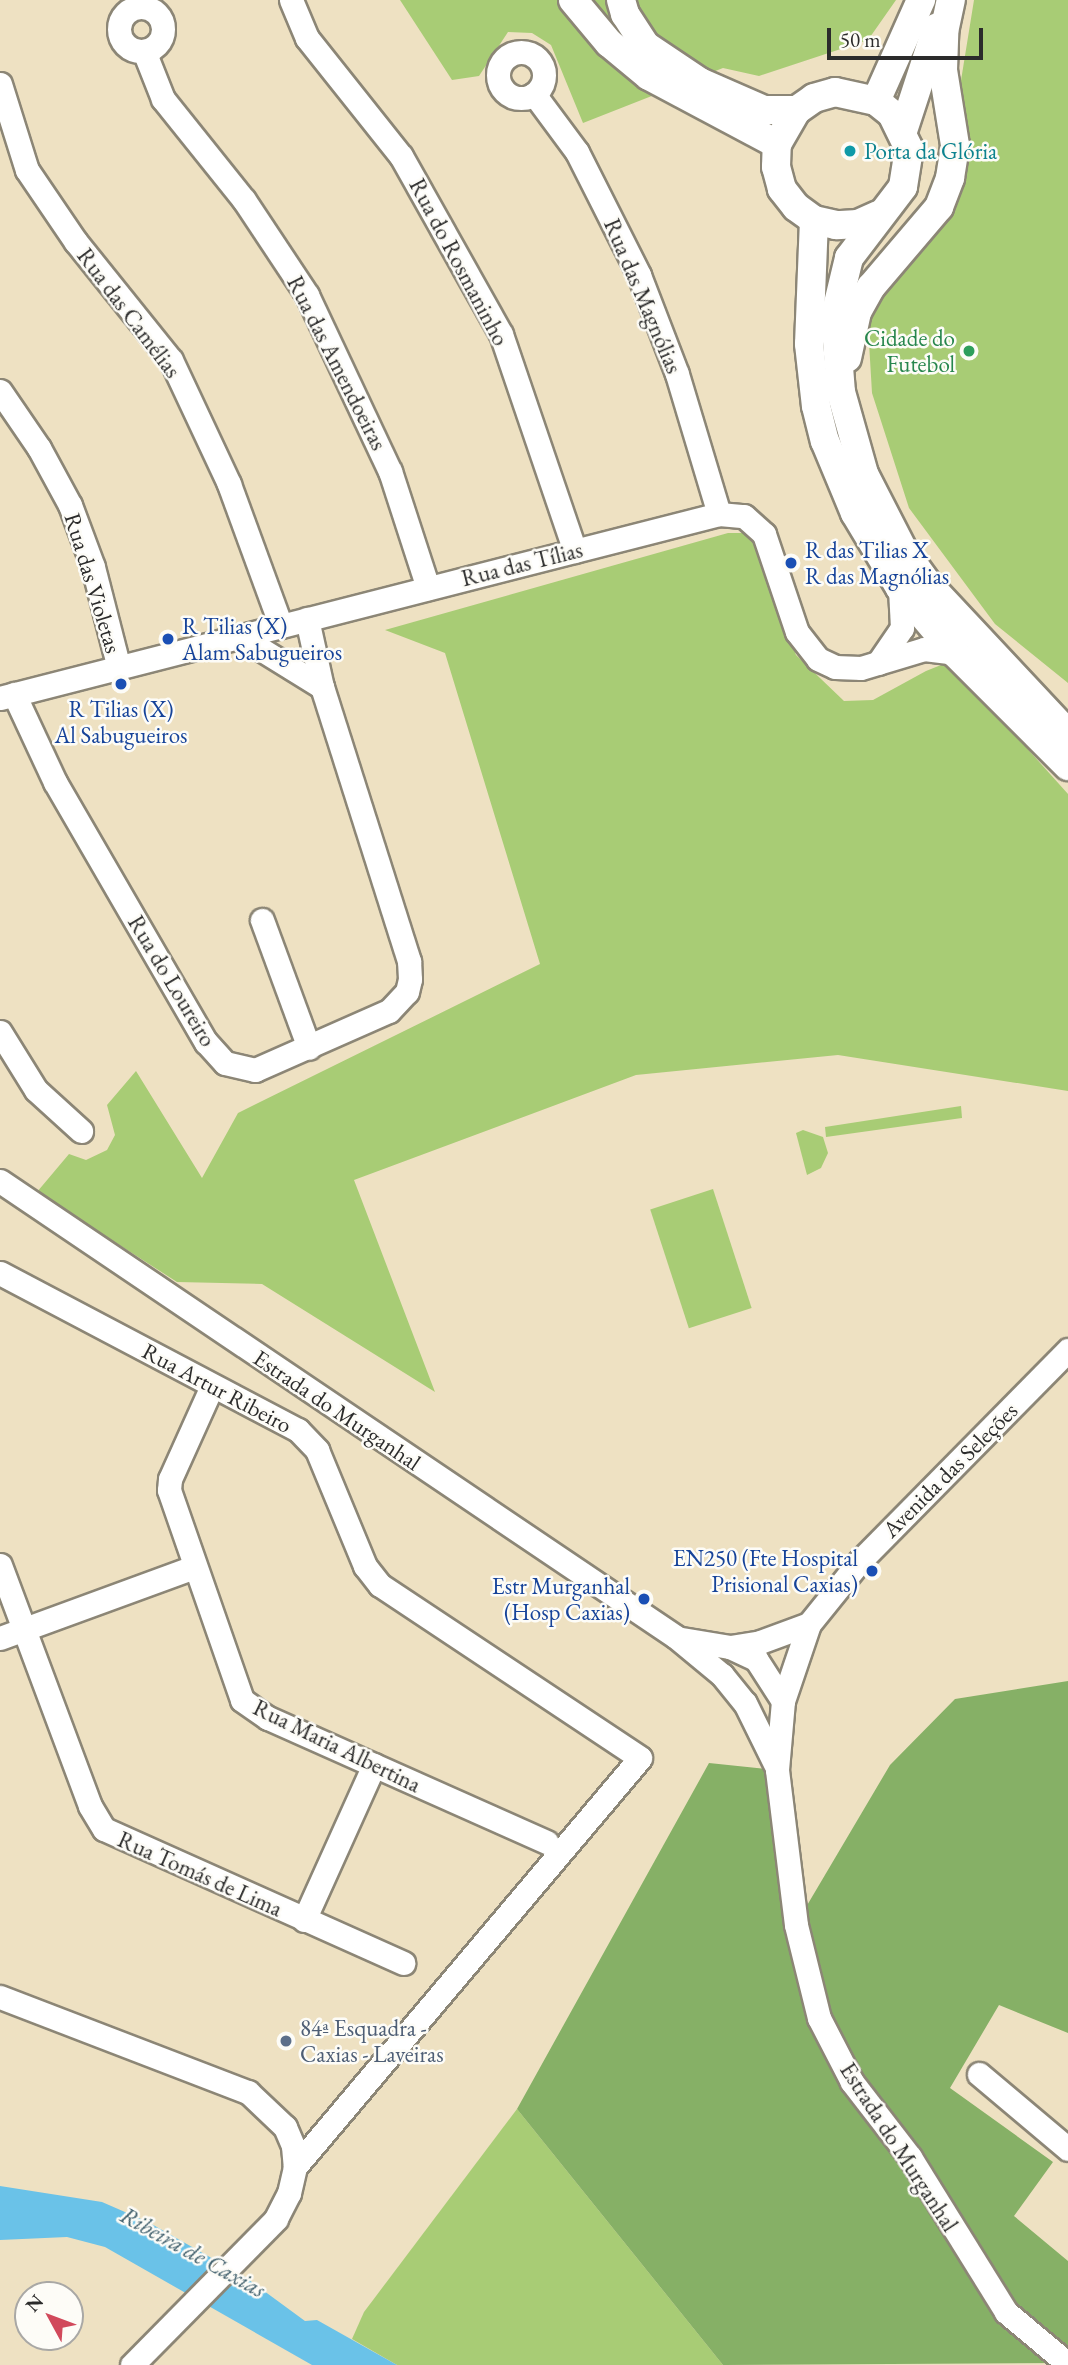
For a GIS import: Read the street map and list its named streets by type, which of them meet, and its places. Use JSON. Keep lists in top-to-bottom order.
{
  "streets": {
    "street": [
      "Rua do Rosmaninho",
      "Rua das Magnólias",
      "Rua das Camélias",
      "Rua das Amendoeiras",
      "Rua das Tílias",
      "Rua das Violetas",
      "Rua do Loureiro",
      "Rua Artur Ribeiro",
      "Estrada do Murganhal",
      "Avenida das Seleções",
      "Rua Maria Albertina",
      "Rua Tomás de Lima"
    ]
  },
  "crossings": [
    ["Rua do Rosmaninho", "Rua das Tílias"],
    ["Rua das Magnólias", "Rua das Tílias"],
    ["Rua das Camélias", "Rua das Tílias"],
    ["Rua das Amendoeiras", "Rua das Tílias"],
    ["Rua das Tílias", "Rua das Violetas"],
    ["Rua das Tílias", "Rua do Loureiro"],
    ["Rua Artur Ribeiro", "Rua Maria Albertina"],
    ["Estrada do Murganhal", "Avenida das Seleções"]
  ],
  "water": ["Ribeira de Caxias"],
  "places": [
    "Porta da Glória",
    "Cidade do Futebol",
    "R das Tilias X R das Magnólias",
    "R Tilias (X) Alam Sabugueiros",
    "R Tilias (X) Al Sabugueiros",
    "EN250 (Fte Hospital Prisional Caxias)",
    "Estr Murganhal (Hosp Caxias)",
    "84ª Esquadra - Caxias - Laveiras"
  ],
  "scale_bar": "50 m",
  "north": "top left"
}
